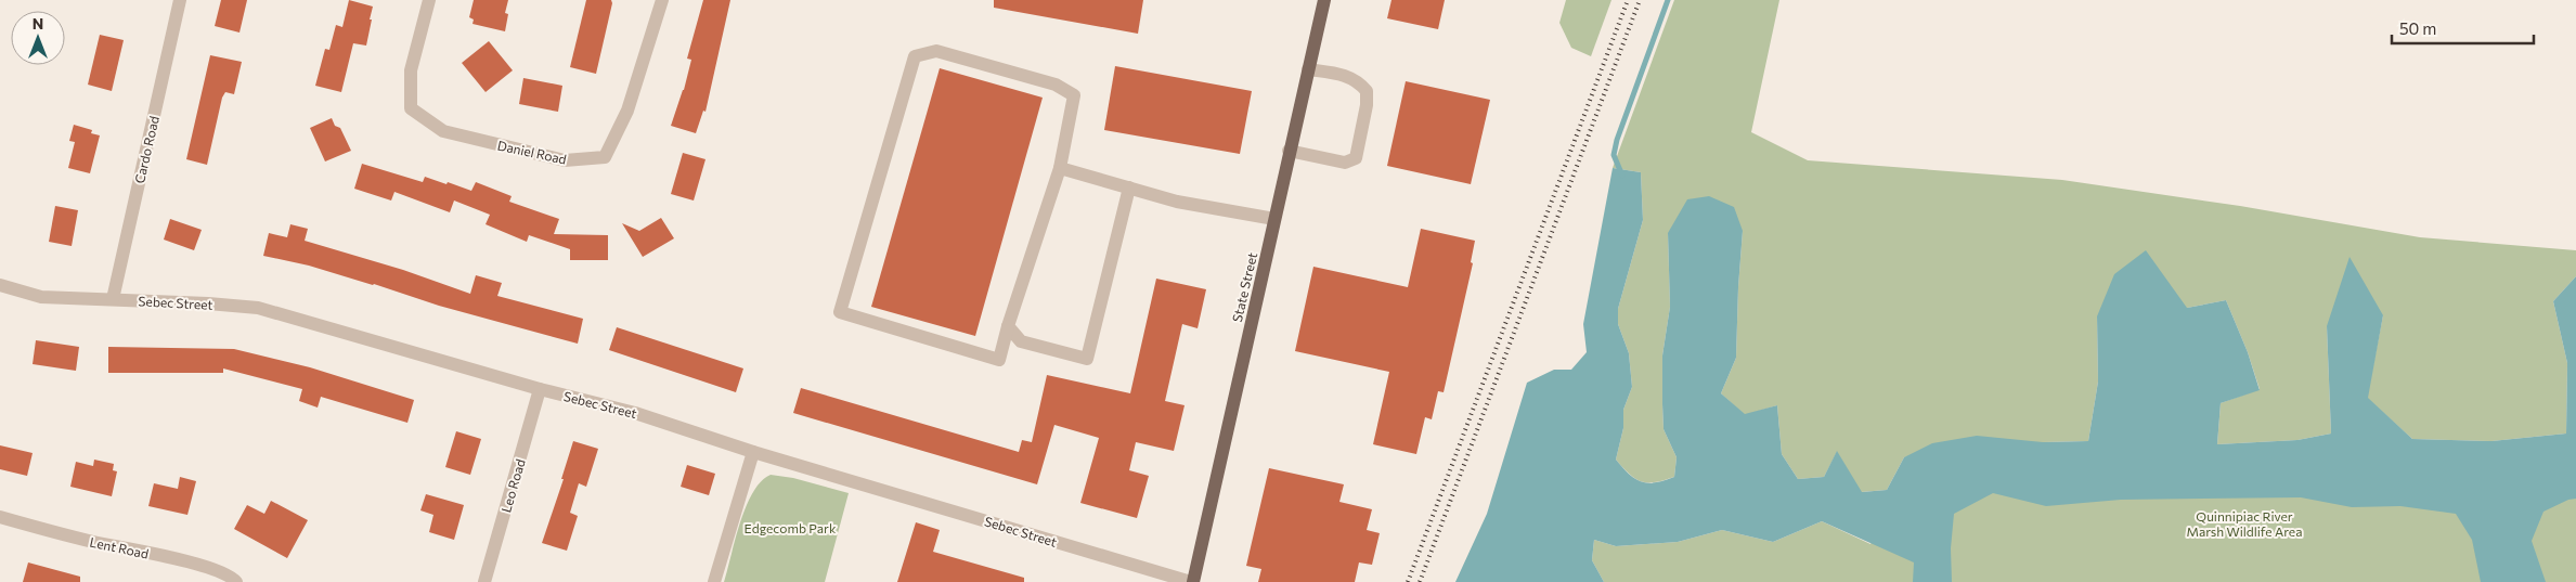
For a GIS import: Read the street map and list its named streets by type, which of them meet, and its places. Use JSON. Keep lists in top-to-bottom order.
{
  "streets": {
    "main road": ["State Street"],
    "street": [
      "Cardo Road",
      "Daniel Road",
      "Sebec Street",
      "Leo Road",
      "Lent Road"
    ]
  },
  "crossings": [
    ["Cardo Road", "Sebec Street"],
    ["State Street", "Sebec Street"],
    ["Sebec Street", "Leo Road"]
  ],
  "parks": ["Quinnipiac River Marsh Wildlife Area", "Edgecomb Park"],
  "scale_bar": "50 m",
  "north": "top"
}
